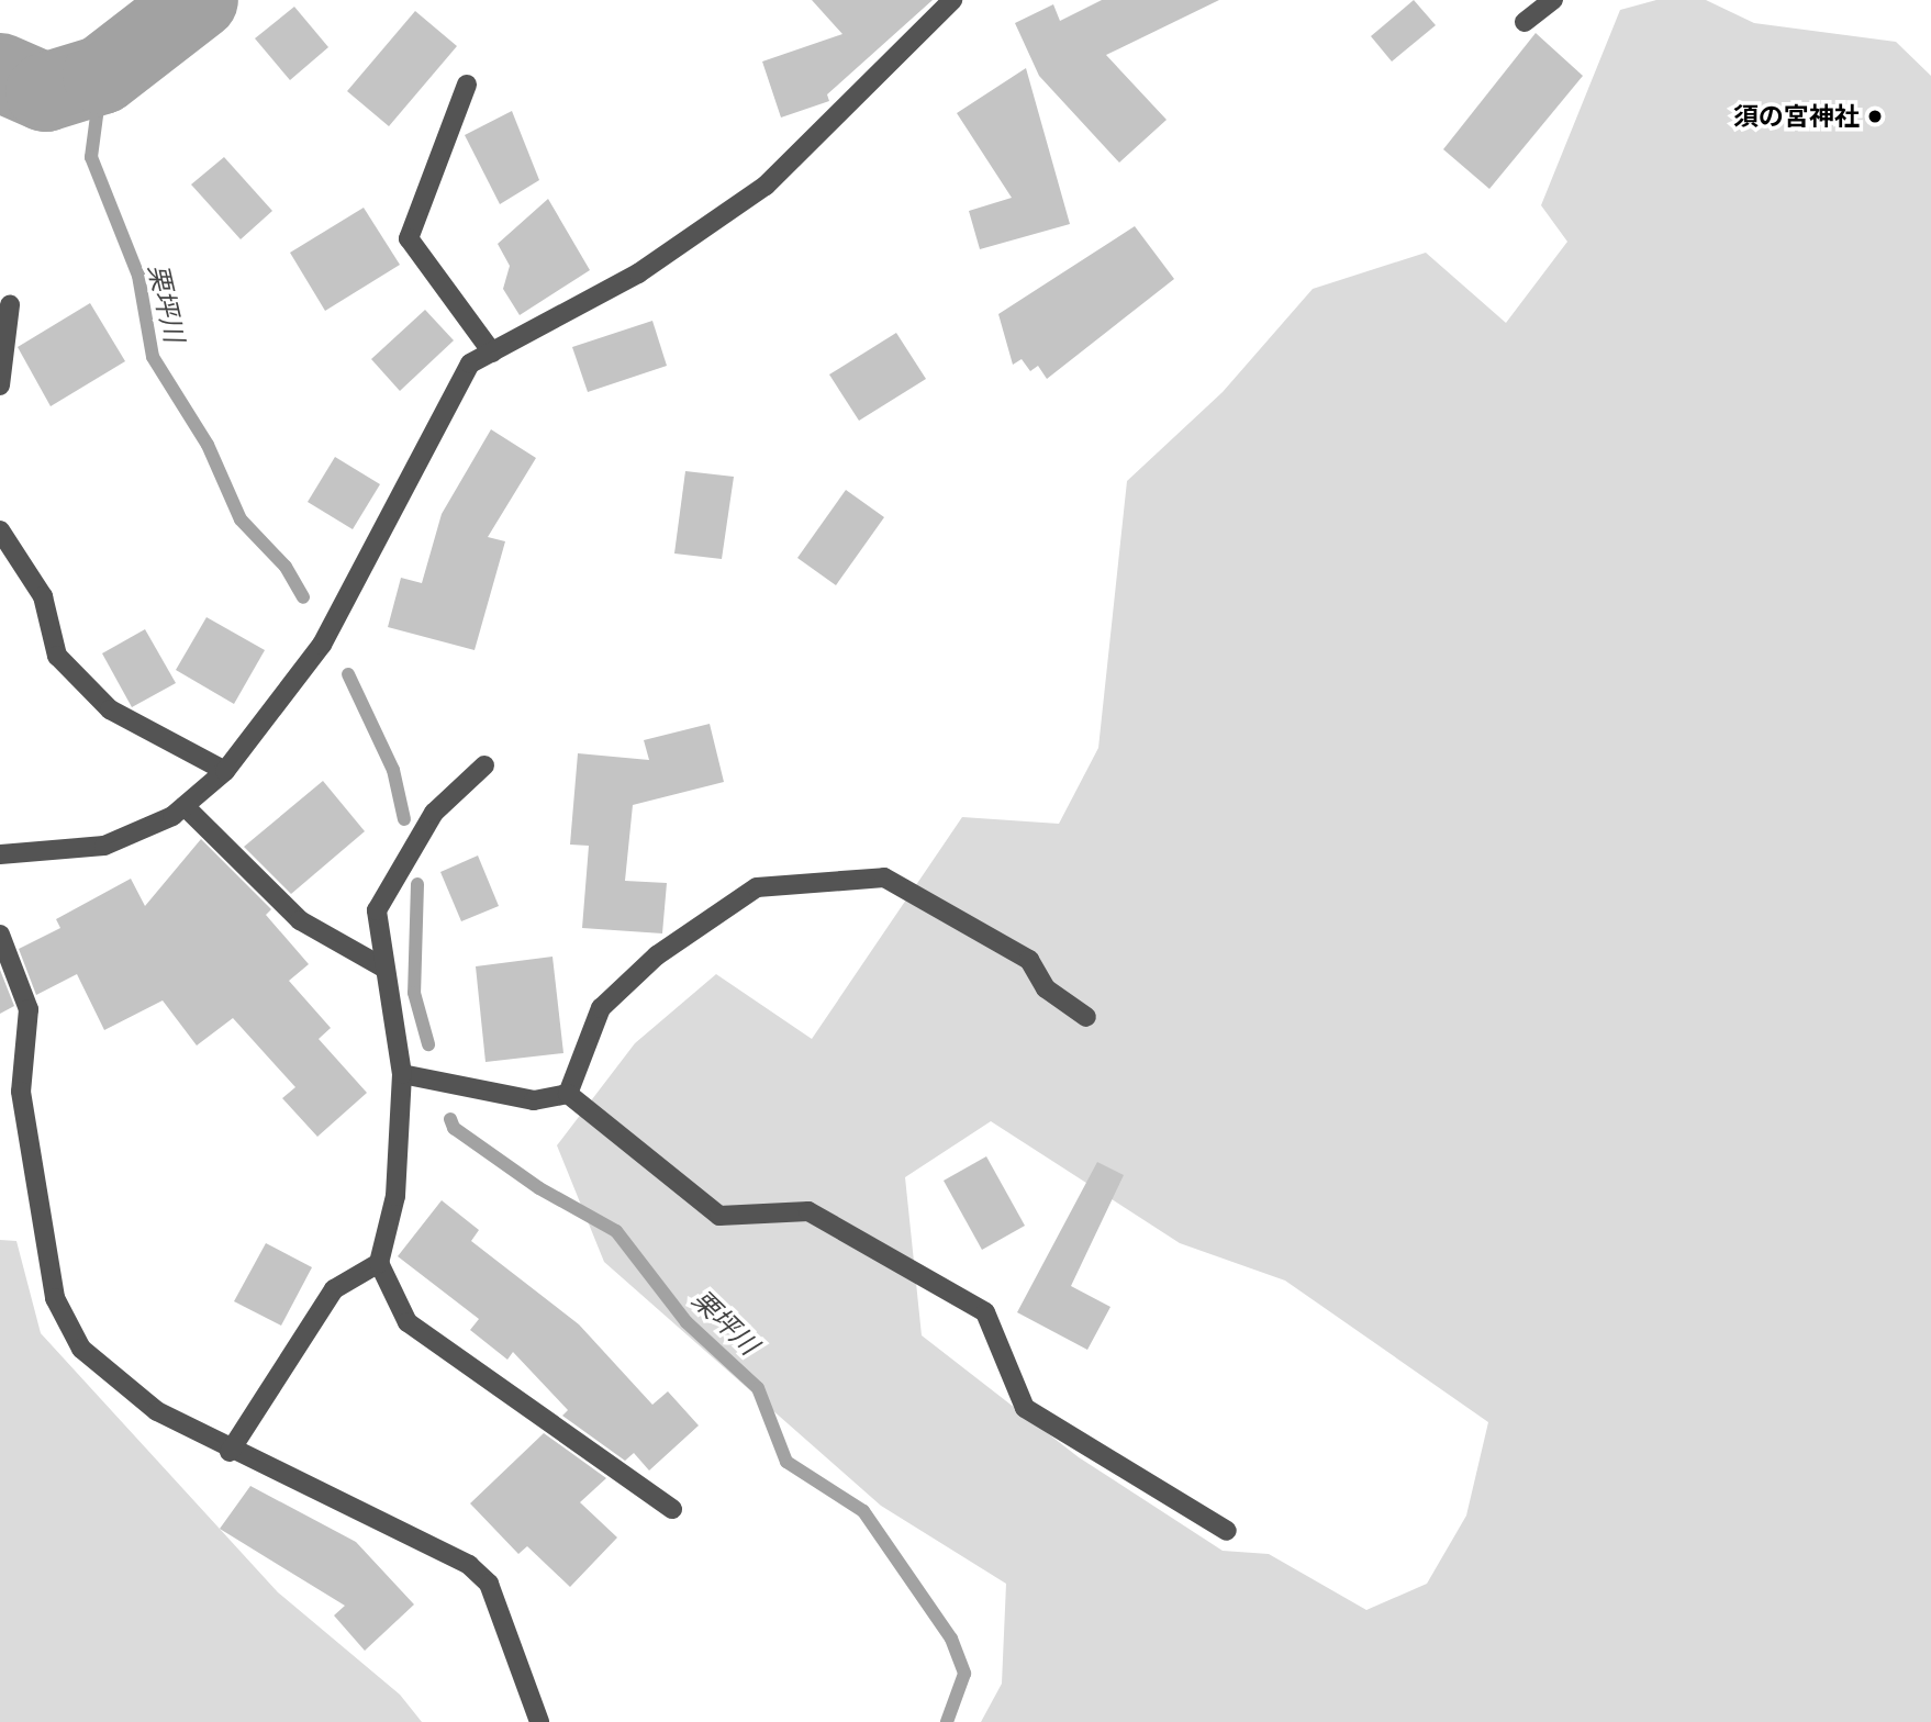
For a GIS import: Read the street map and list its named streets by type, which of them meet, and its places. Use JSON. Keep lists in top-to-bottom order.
{
  "water": ["栗坪川"],
  "places": ["須の宮神社"]
}
